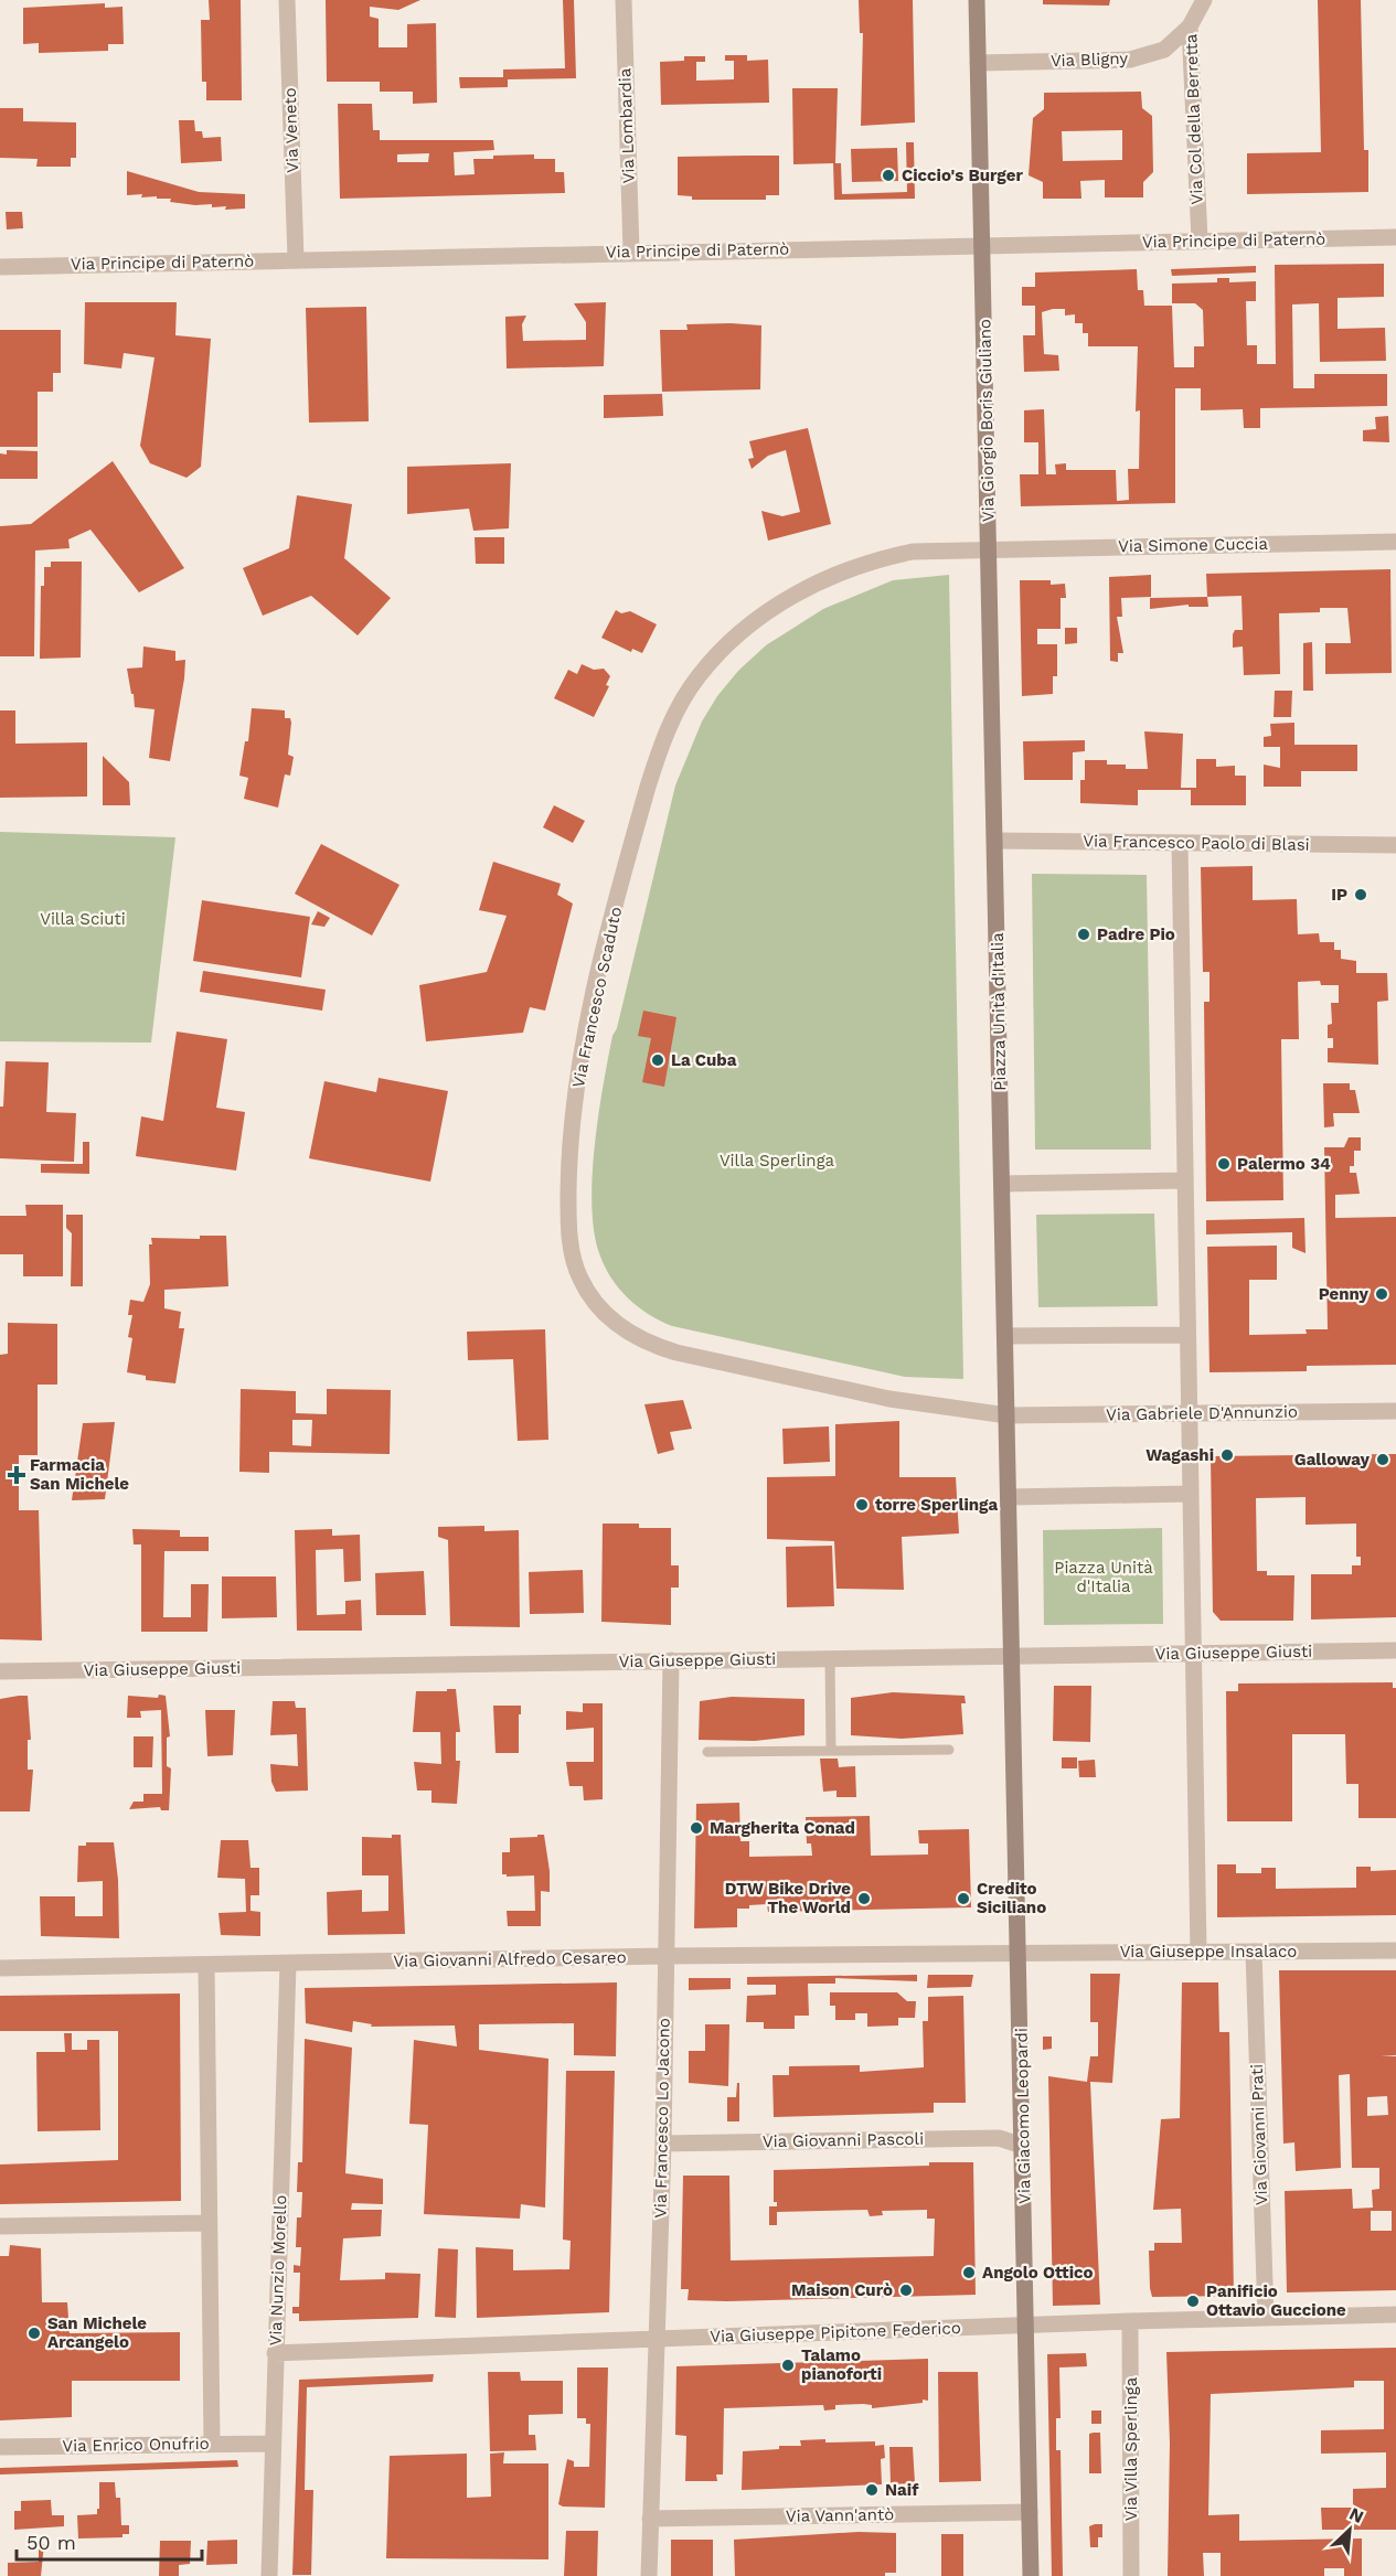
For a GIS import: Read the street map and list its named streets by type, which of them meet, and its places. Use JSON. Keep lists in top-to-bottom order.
{
  "streets": {
    "street": [
      "Via Bligny",
      "Via Col della Berretta",
      "Via Lombardia",
      "Via Veneto",
      "Via Principe di Paternò",
      "Via Giorgio Boris Giuliano",
      "Via Simone Cuccia",
      "Via Francesco Paolo di Blasi",
      "Via Francesco Scaduto",
      "Piazza Unità d'Italia",
      "Via Gabriele D'Annunzio",
      "Via Giuseppe Giusti",
      "Via Giuseppe Insalaco",
      "Via Giovanni Alfredo Cesareo",
      "Via Giacomo Leopardi",
      "Via Francesco Lo Jacono",
      "Via Giovanni Prati",
      "Via Giovanni Pascoli",
      "Via Nunzio Morello",
      "Via Giuseppe Pipitone Federico",
      "Via Enrico Onufrio",
      "Via Villa Sperlinga",
      "Via Vann'antò"
    ]
  },
  "crossings": [
    ["Via Bligny", "Via Col della Berretta"],
    ["Via Bligny", "Via Giorgio Boris Giuliano"],
    ["Via Col della Berretta", "Via Principe di Paternò"],
    ["Via Lombardia", "Via Principe di Paternò"],
    ["Via Veneto", "Via Principe di Paternò"],
    ["Via Principe di Paternò", "Via Giorgio Boris Giuliano"],
    ["Via Giorgio Boris Giuliano", "Via Simone Cuccia"],
    ["Via Giorgio Boris Giuliano", "Via Francesco Paolo di Blasi"],
    ["Via Giorgio Boris Giuliano", "Via Francesco Scaduto"],
    ["Via Giorgio Boris Giuliano", "Piazza Unità d'Italia"],
    ["Via Simone Cuccia", "Via Francesco Scaduto"],
    ["Via Francesco Paolo di Blasi", "Piazza Unità d'Italia"],
    ["Via Francesco Scaduto", "Piazza Unità d'Italia"],
    ["Via Francesco Scaduto", "Via Gabriele D'Annunzio"],
    ["Piazza Unità d'Italia", "Via Gabriele D'Annunzio"],
    ["Piazza Unità d'Italia", "Via Giuseppe Giusti"],
    ["Piazza Unità d'Italia", "Via Giacomo Leopardi"],
    ["Via Giuseppe Giusti", "Via Giacomo Leopardi"],
    ["Via Giuseppe Giusti", "Via Francesco Lo Jacono"],
    ["Via Giuseppe Insalaco", "Via Giovanni Alfredo Cesareo"],
    ["Via Giuseppe Insalaco", "Via Giacomo Leopardi"],
    ["Via Giuseppe Insalaco", "Via Giovanni Prati"],
    ["Via Giovanni Alfredo Cesareo", "Via Giacomo Leopardi"],
    ["Via Giovanni Alfredo Cesareo", "Via Francesco Lo Jacono"],
    ["Via Giovanni Alfredo Cesareo", "Via Nunzio Morello"],
    ["Via Giacomo Leopardi", "Via Giovanni Pascoli"],
    ["Via Giacomo Leopardi", "Via Giuseppe Pipitone Federico"],
    ["Via Giacomo Leopardi", "Via Vann'antò"],
    ["Via Francesco Lo Jacono", "Via Giovanni Pascoli"],
    ["Via Francesco Lo Jacono", "Via Giuseppe Pipitone Federico"],
    ["Via Francesco Lo Jacono", "Via Vann'antò"],
    ["Via Giovanni Prati", "Via Giuseppe Pipitone Federico"],
    ["Via Nunzio Morello", "Via Giuseppe Pipitone Federico"],
    ["Via Nunzio Morello", "Via Enrico Onufrio"],
    ["Via Giuseppe Pipitone Federico", "Via Villa Sperlinga"]
  ],
  "parks": ["Villa Sciuti", "Villa Sperlinga", "Piazza Unità d'Italia"],
  "places": {
    "other": [
      "Ciccio's Burger",
      "IP",
      "Padre Pio",
      "La Cuba",
      "Palermo 34",
      "Penny",
      "Wagashi",
      "Galloway",
      "torre Sperlinga",
      "Margherita Conad",
      "DTW Bike Drive The World",
      "Credito Siciliano",
      "Angolo Ottico",
      "Maison Curò",
      "Panificio Ottavio Guccione",
      "San Michele Arcangelo",
      "Talamo pianoforti",
      "Naif"
    ],
    "health": ["Farmacia San Michele"]
  },
  "scale_bar": "50 m",
  "north": "top right"
}
